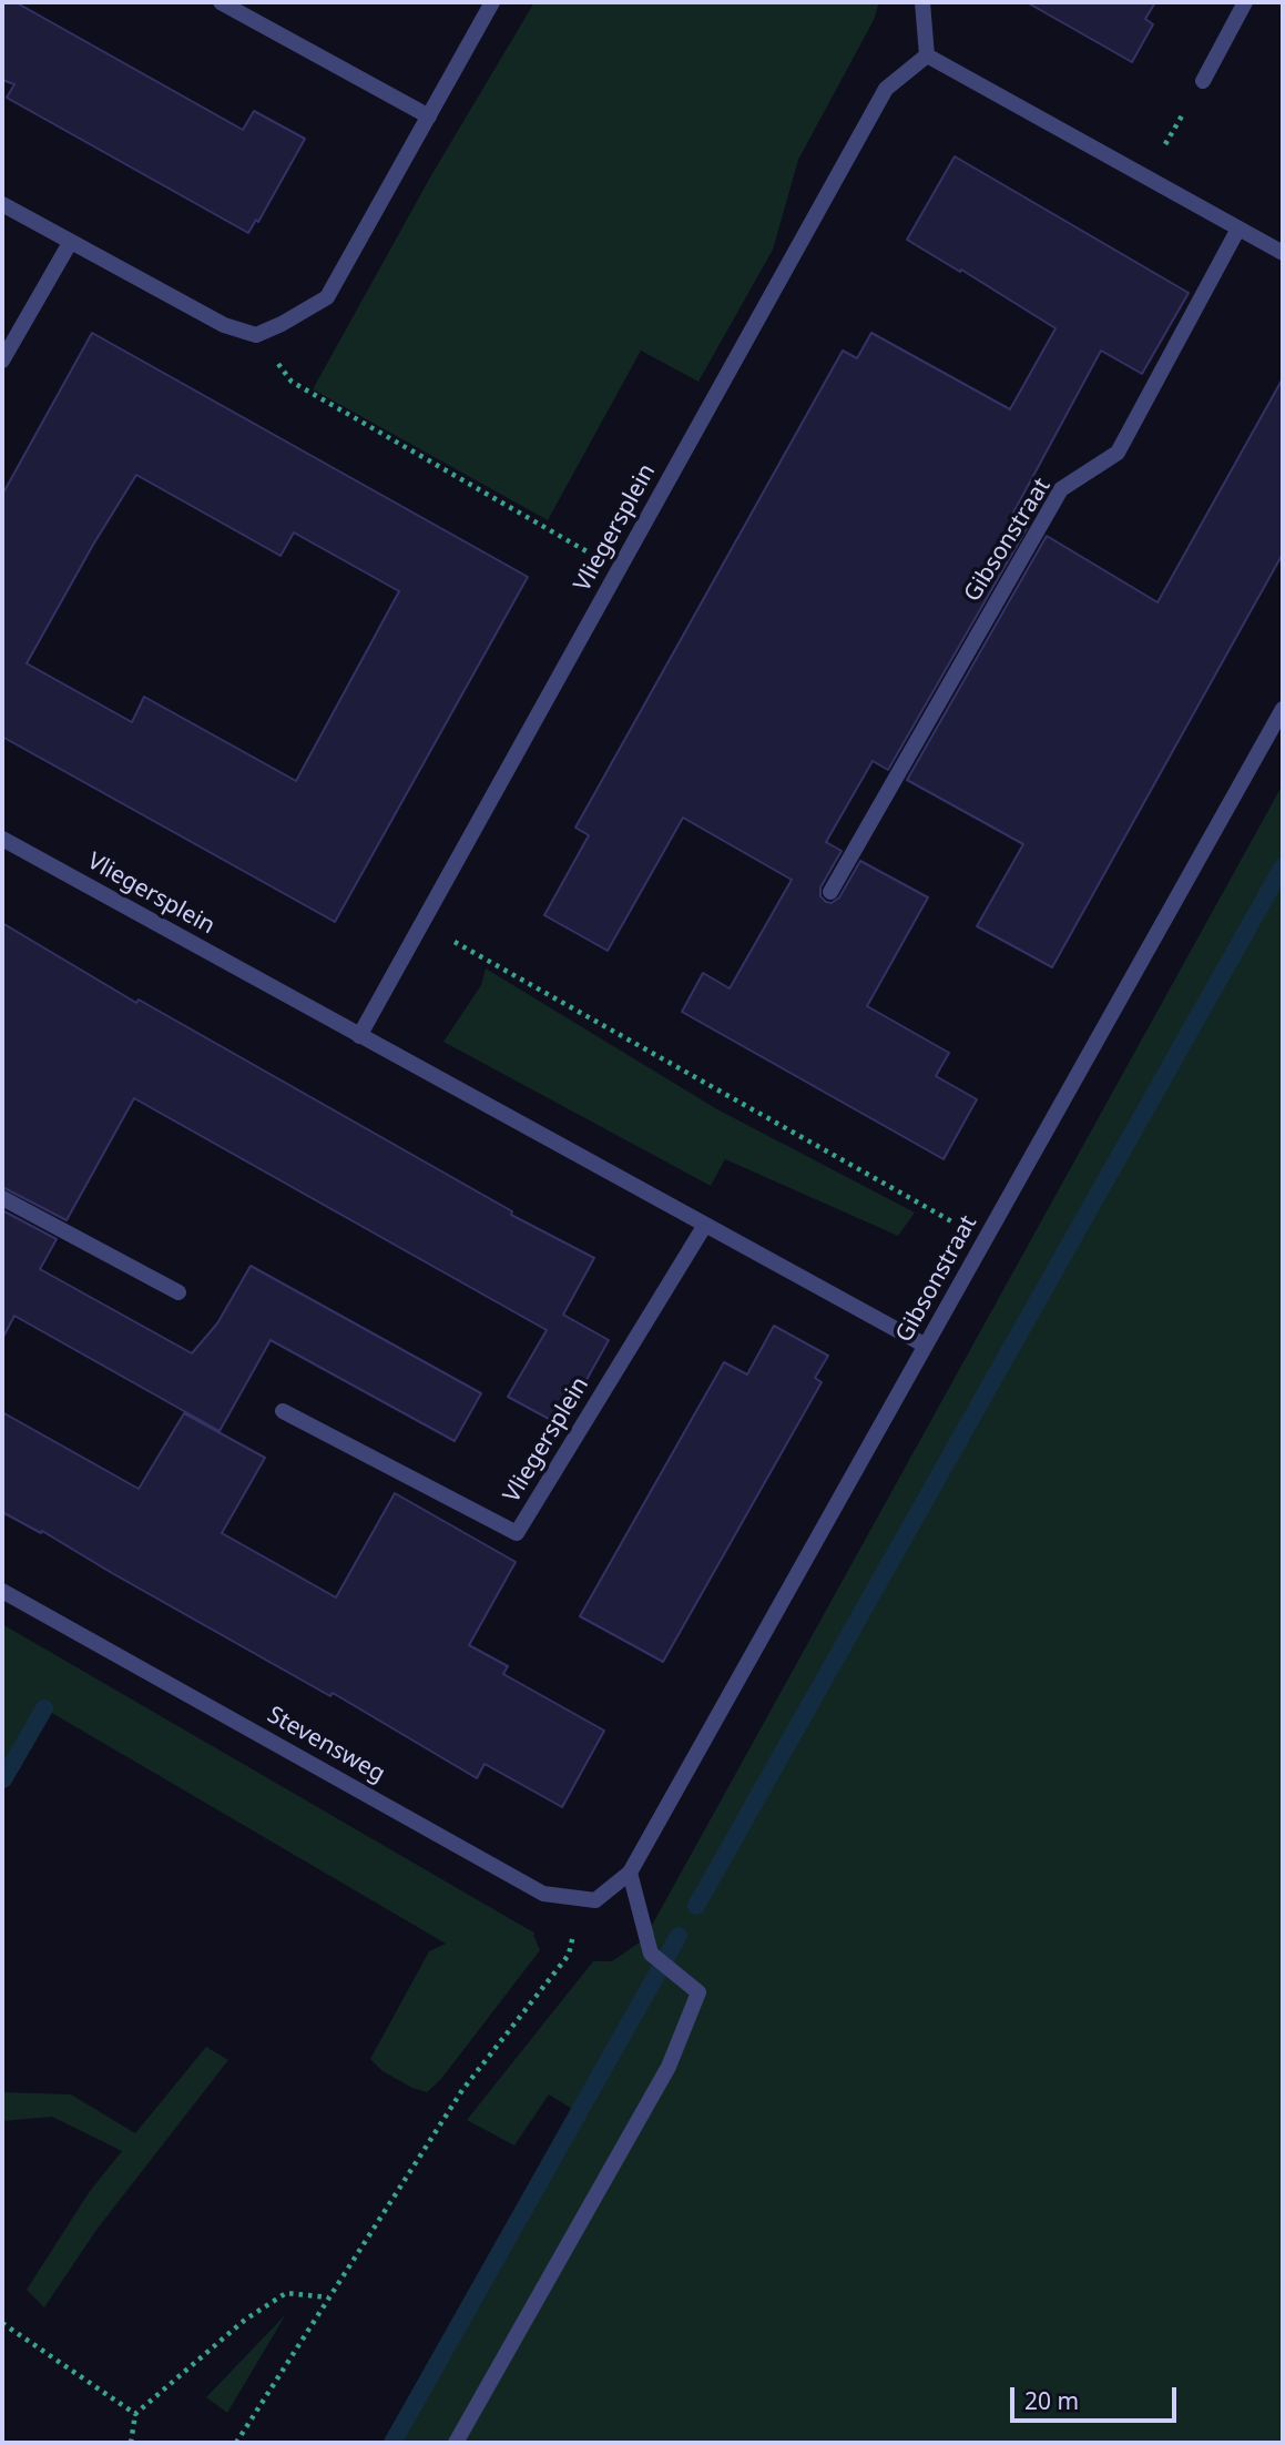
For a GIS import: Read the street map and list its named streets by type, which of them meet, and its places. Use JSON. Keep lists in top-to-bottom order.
{
  "streets": {
    "street": ["Vliegersplein", "Gibsonstraat", "Stevensweg"]
  },
  "crossings": [
    ["Vliegersplein", "Gibsonstraat"],
    ["Gibsonstraat", "Stevensweg"]
  ],
  "scale_bar": "20 m"
}
